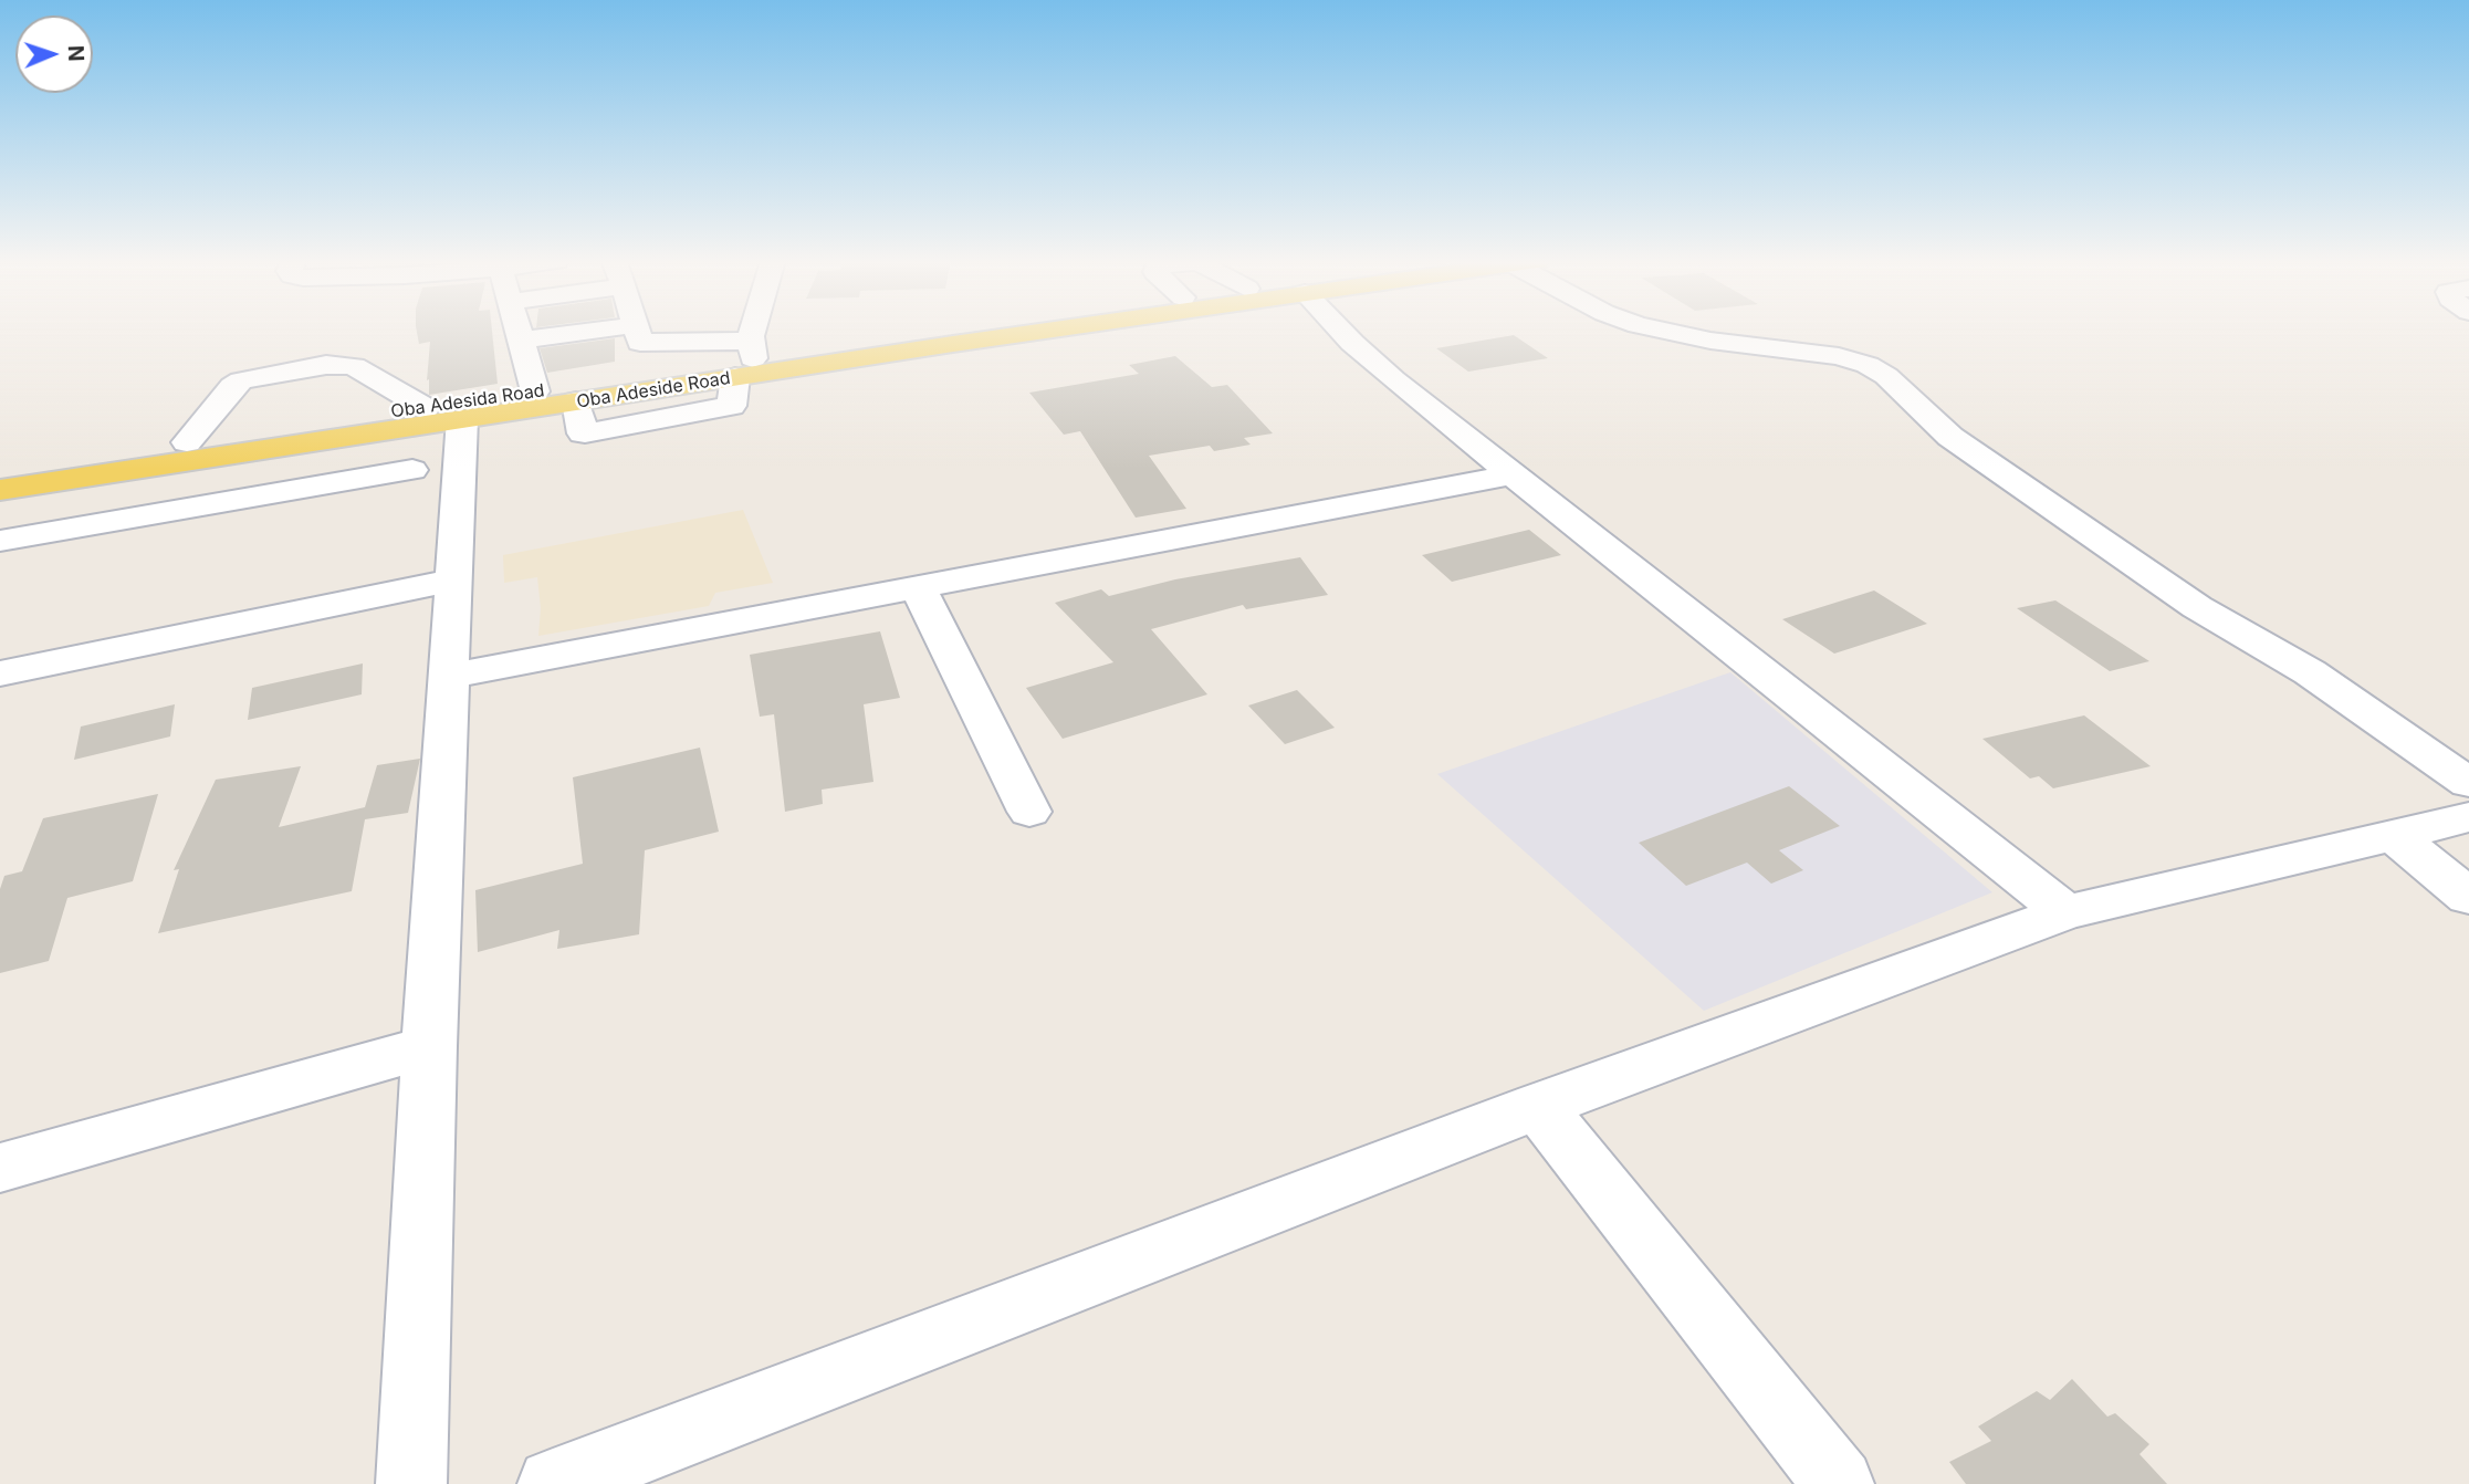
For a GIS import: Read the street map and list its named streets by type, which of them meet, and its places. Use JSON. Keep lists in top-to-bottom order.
{
  "streets": {
    "main road": ["Oba Adeside Road", "Oba Adesida Road"]
  },
  "crossings": [
    ["Oba Adeside Road", "Oba Adesida Road"]
  ],
  "north": "right"
}
